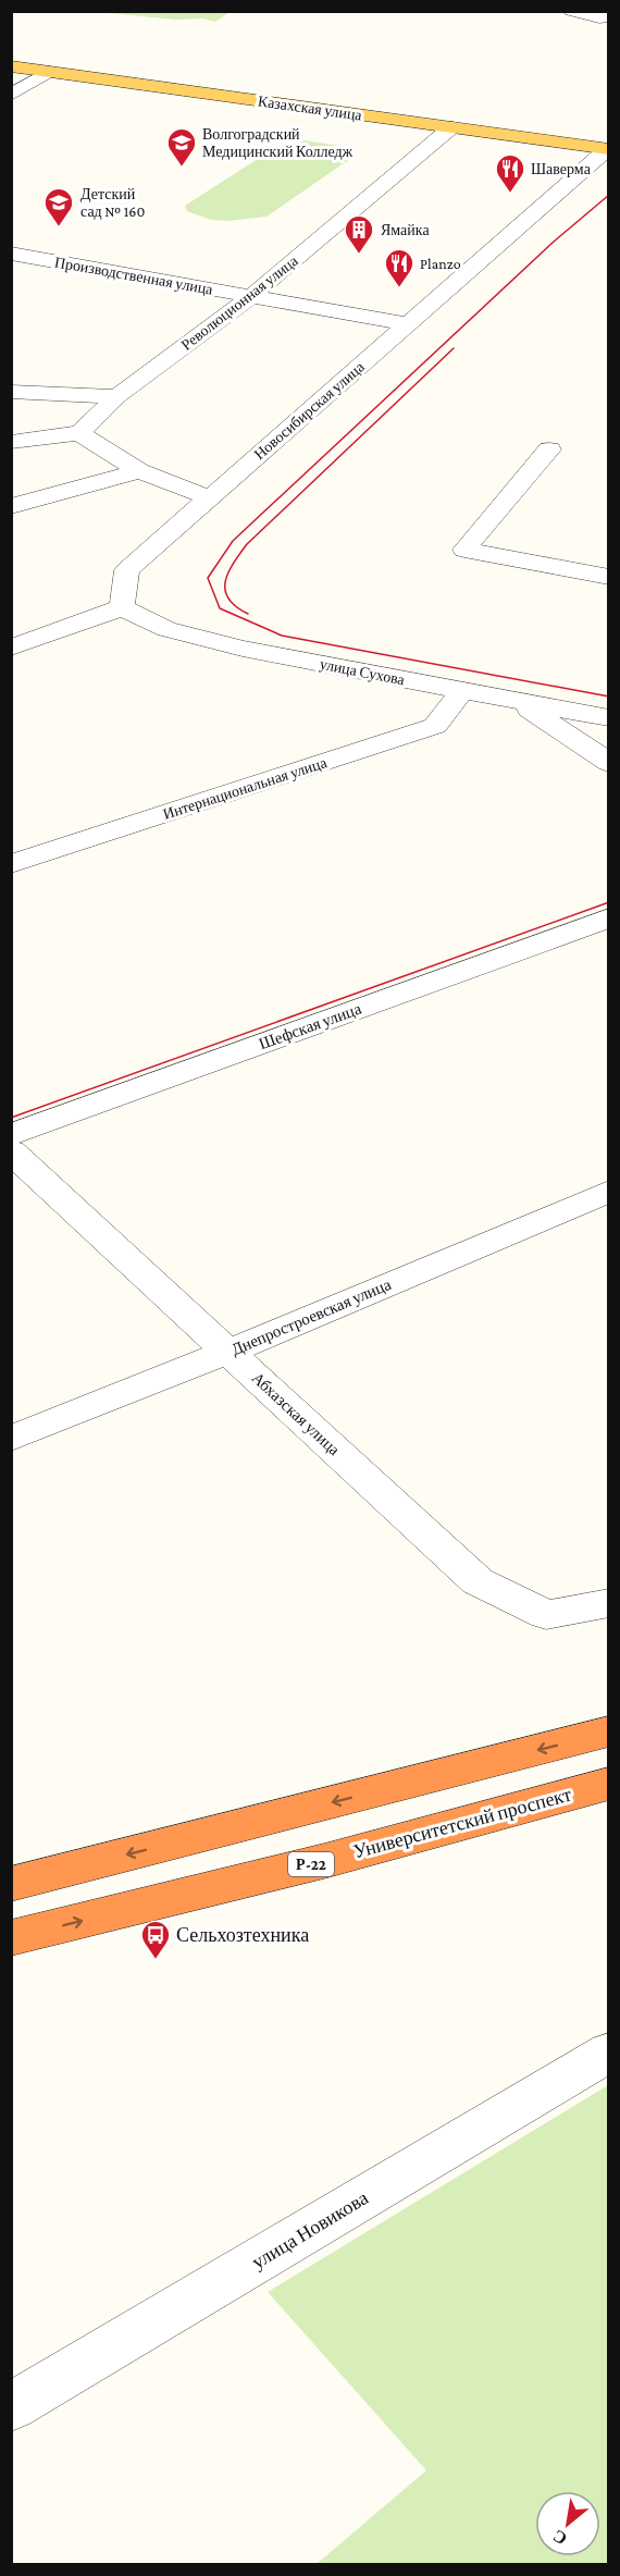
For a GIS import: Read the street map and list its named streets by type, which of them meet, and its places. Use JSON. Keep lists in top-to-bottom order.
{
  "streets": {
    "highway": ["Университетский проспект", "Р-22"],
    "main road": ["Казахская улица"],
    "street": [
      "Производственная улица",
      "Революционная улица",
      "Новосибирская улица",
      "улица Сухова",
      "Интернациональная улица",
      "Шефская улица",
      "Днепростроевская улица",
      "Абхазская улица",
      "улица Новикова"
    ]
  },
  "crossings": [
    ["Казахская улица", "Революционная улица"],
    ["Казахская улица", "Новосибирская улица"],
    ["Производственная улица", "Революционная улица"],
    ["Производственная улица", "Новосибирская улица"],
    ["Новосибирская улица", "улица Сухова"],
    ["улица Сухова", "Интернациональная улица"],
    ["Днепростроевская улица", "Абхазская улица"]
  ],
  "places": {
    "school or university": ["Волгоградский Медицинский Колледж", "Детский сад № 160"],
    "restaurant": ["Шаверма", "Planzo"],
    "building": ["Ямайка"],
    "bus stop": ["Сельхозтехника"]
  },
  "north": "bottom left"
}
